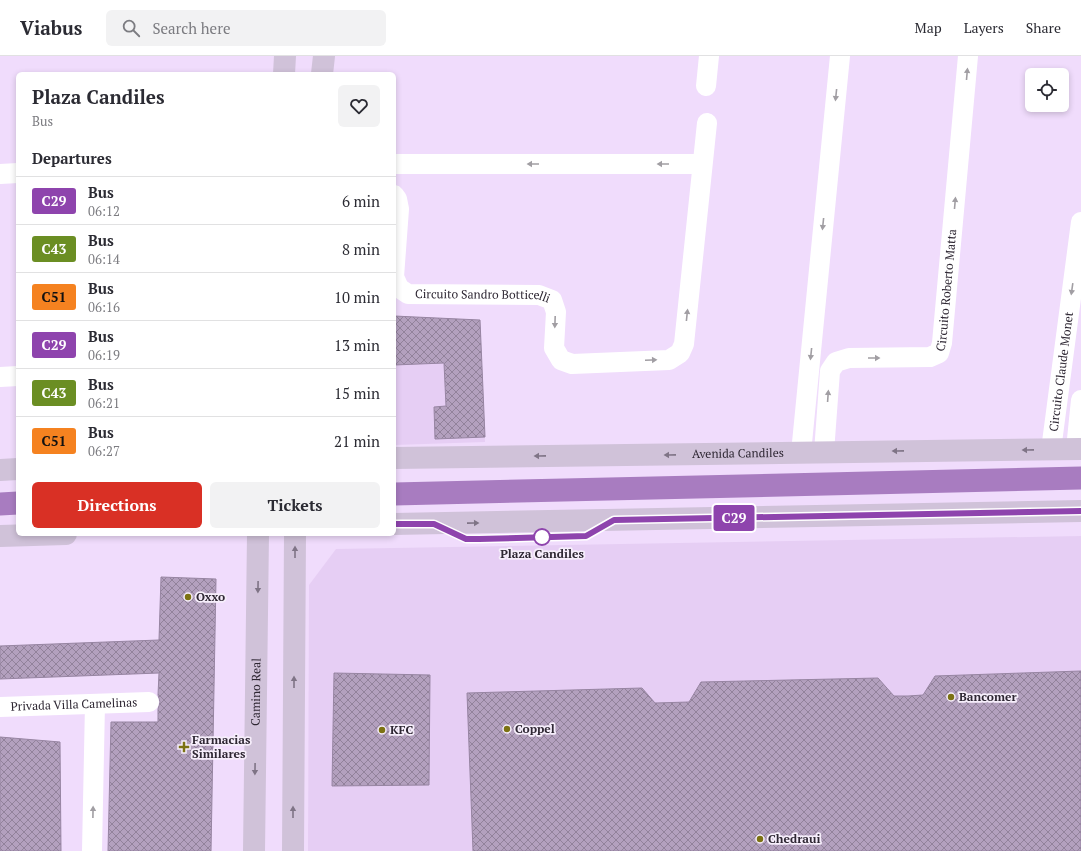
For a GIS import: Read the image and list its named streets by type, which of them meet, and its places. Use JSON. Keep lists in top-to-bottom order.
{
  "streets": {
    "main road": ["Avenida Candiles", "Camino Real"],
    "street": [
      "Circuito Roberto Matta",
      "Circuito Sandro Botticelli",
      "Circuito Claude Monet",
      "Privada Villa Camelinas"
    ]
  },
  "crossings": [
    ["Circuito Roberto Matta", "Avenida Candiles"],
    ["Circuito Claude Monet", "Avenida Candiles"]
  ],
  "one_way": ["Circuito Claude Monet"],
  "places": {
    "other": [
      "Plaza Candiles",
      "Oxxo",
      "Bancomer",
      "Coppel",
      "KFC",
      "Chedraui"
    ],
    "health": ["Farmacias Similares"]
  },
  "lines": ["bus line C29"],
  "page": {
    "header": "Viabus",
    "search": "Search here",
    "nav": ["Map", "Layers", "Share"],
    "on_map": "C29",
    "heading": [
      ["Plaza Candiles", "Bus"],
      "Departures"
    ],
    "list": [
      {
        "mark": "C29",
        "name": "Bus",
        "note": "06:12",
        "value": "6 min"
      },
      {
        "mark": "C43",
        "name": "Bus",
        "note": "06:14",
        "value": "8 min"
      },
      {
        "mark": "C51",
        "name": "Bus",
        "note": "06:16",
        "value": "10 min"
      },
      {
        "mark": "C29",
        "name": "Bus",
        "note": "06:19",
        "value": "13 min"
      },
      {
        "mark": "C43",
        "name": "Bus",
        "note": "06:21",
        "value": "15 min"
      },
      {
        "mark": "C51",
        "name": "Bus",
        "note": "06:27",
        "value": "21 min"
      }
    ],
    "buttons": ["Directions", "Tickets"]
  }
}
